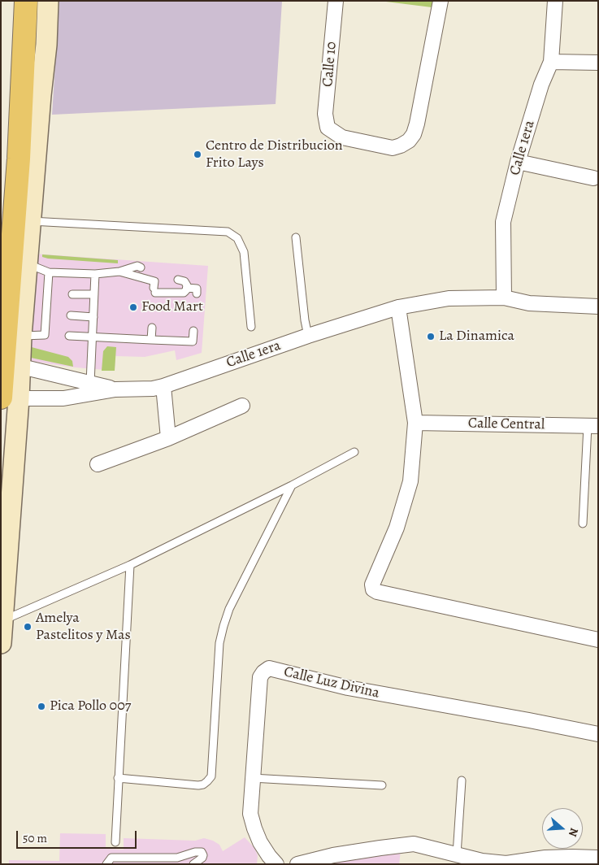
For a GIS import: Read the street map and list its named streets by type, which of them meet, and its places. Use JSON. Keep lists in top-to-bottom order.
{
  "streets": {
    "street": [
      "Calle 10",
      "Calle 1era",
      "Calle Central",
      "Calle Luz Divina"
    ]
  },
  "places": [
    "Centro de Distribucion Frito Lays",
    "Food Mart",
    "La Dinamica",
    "Amelya Pastelitos y Mas",
    "Pica Pollo 007"
  ],
  "scale_bar": "50 m",
  "north": "right"
}
